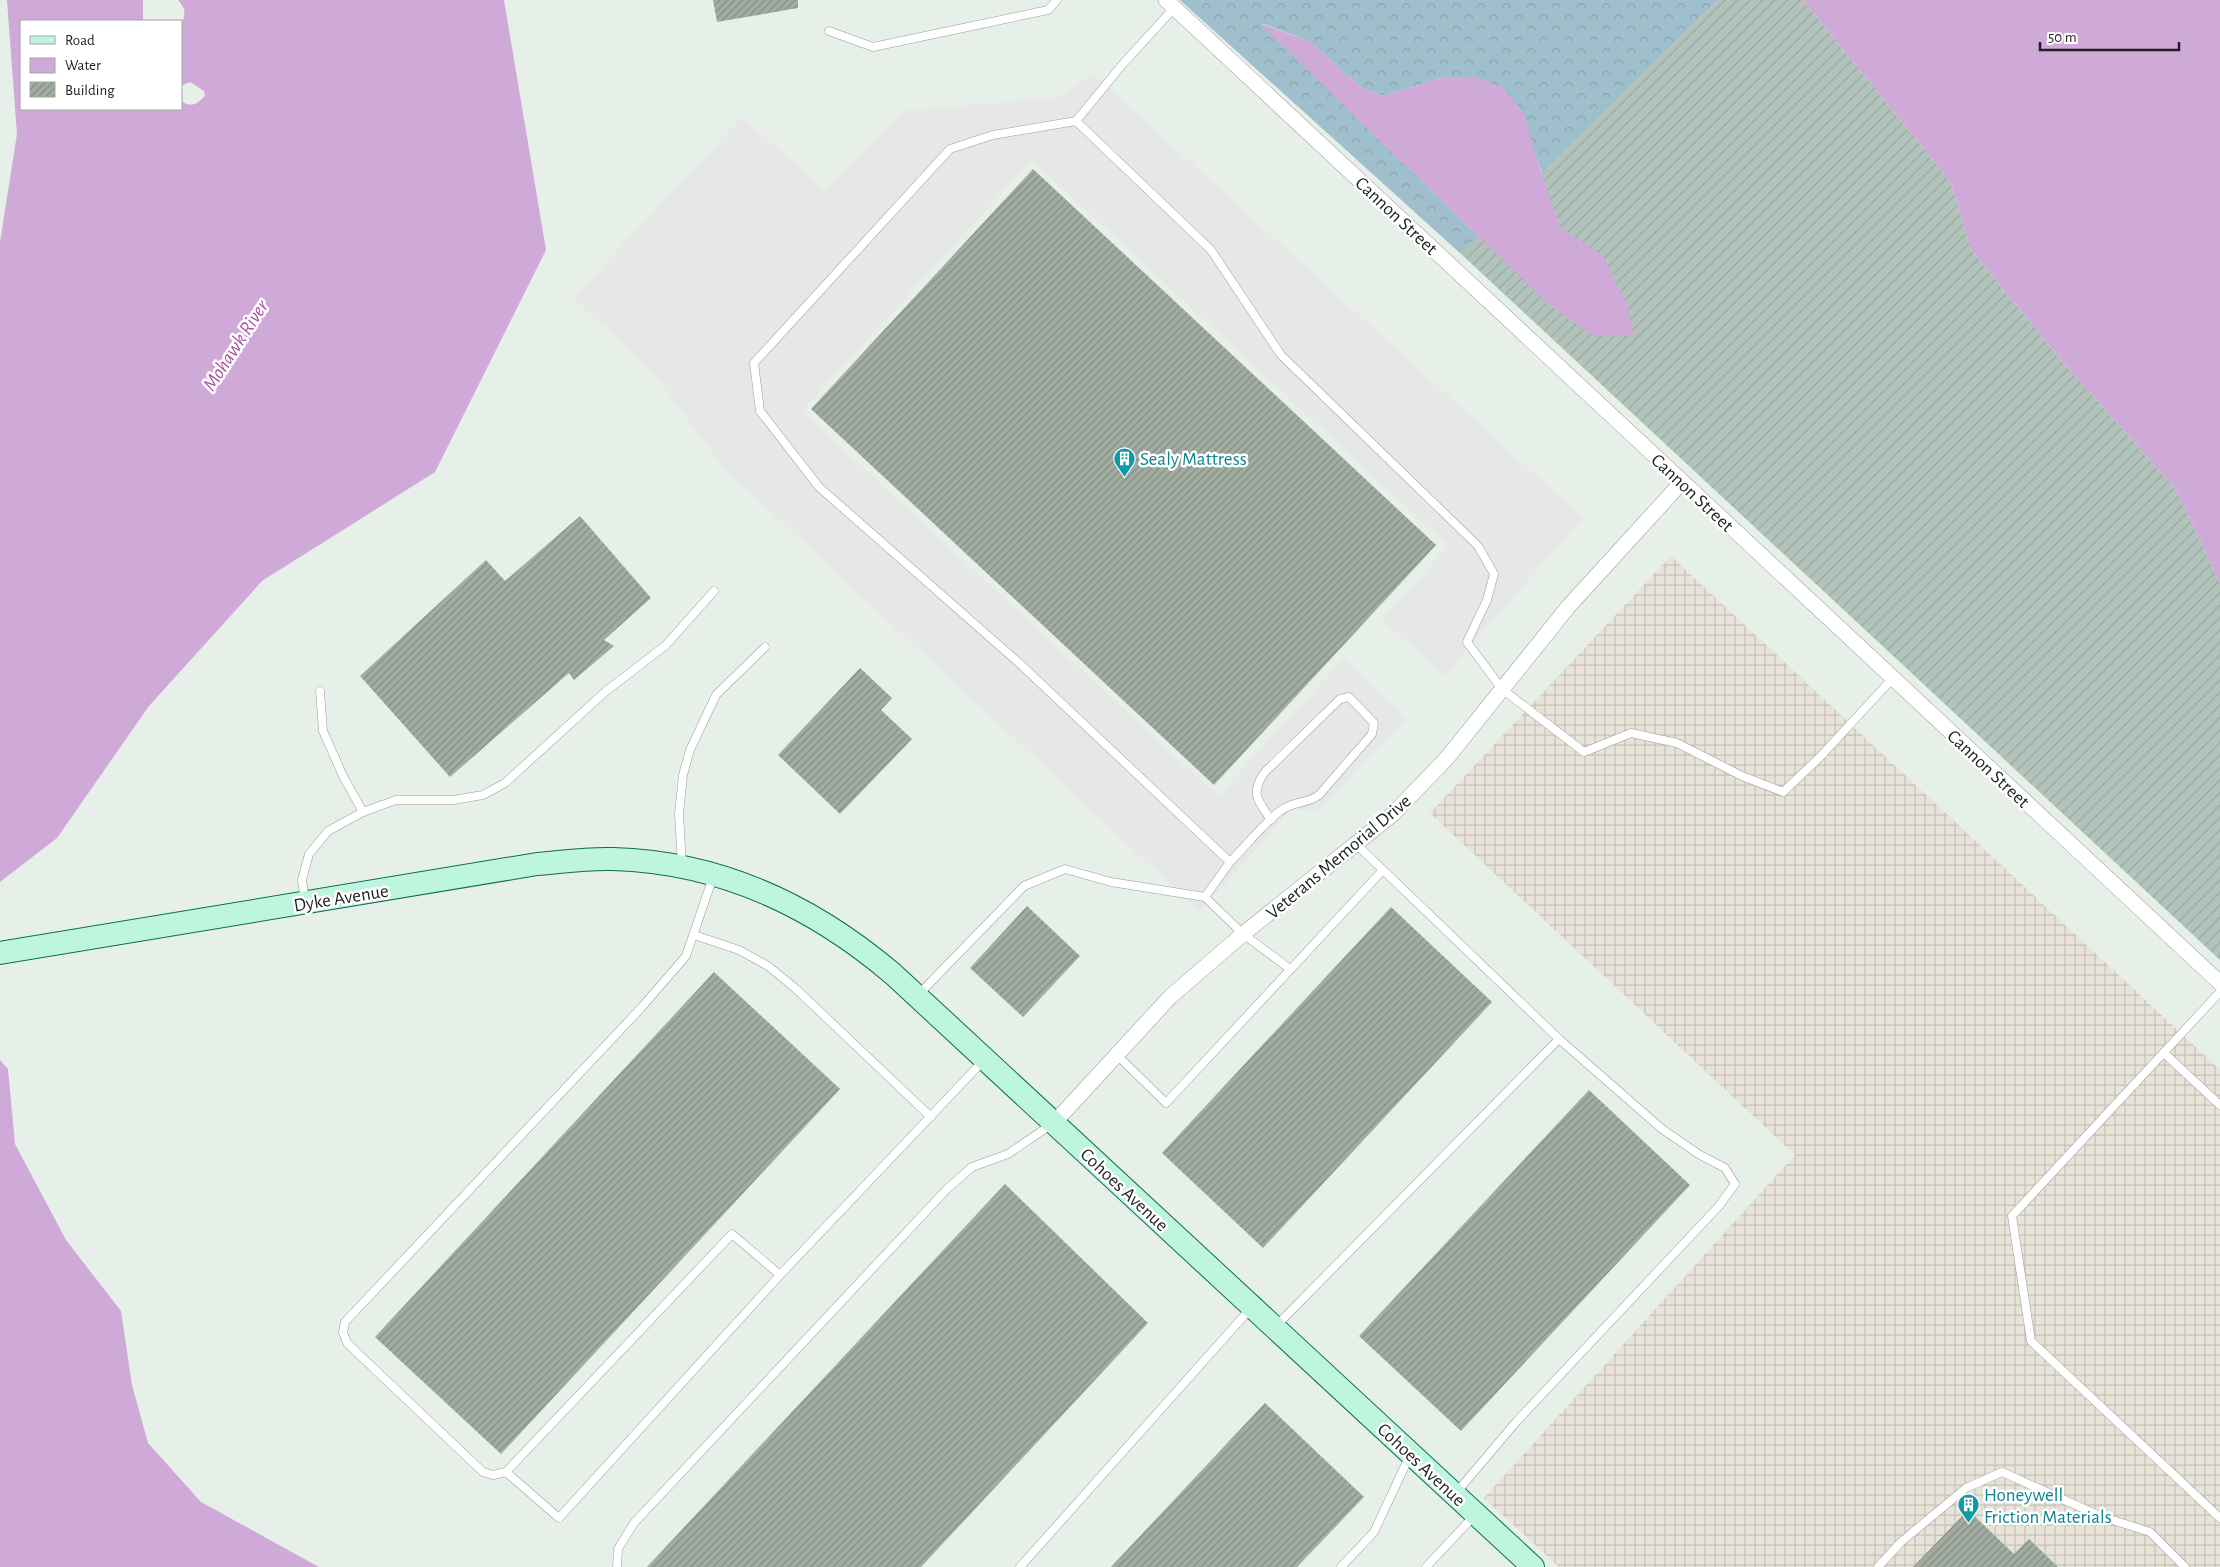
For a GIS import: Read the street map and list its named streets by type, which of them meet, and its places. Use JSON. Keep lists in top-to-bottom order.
{
  "streets": {
    "street": [
      "Cannon Street",
      "Veterans Memorial Drive",
      "Dyke Avenue",
      "Cohoes Avenue"
    ]
  },
  "crossings": [
    ["Cannon Street", "Veterans Memorial Drive"],
    ["Veterans Memorial Drive", "Cohoes Avenue"],
    ["Dyke Avenue", "Cohoes Avenue"]
  ],
  "water": ["Mohawk River"],
  "places": {
    "building": ["Sealy Mattress", "Honeywell Friction Materials"]
  },
  "legend": ["Road", "Water", "Building"],
  "scale_bar": "50 m"
}
